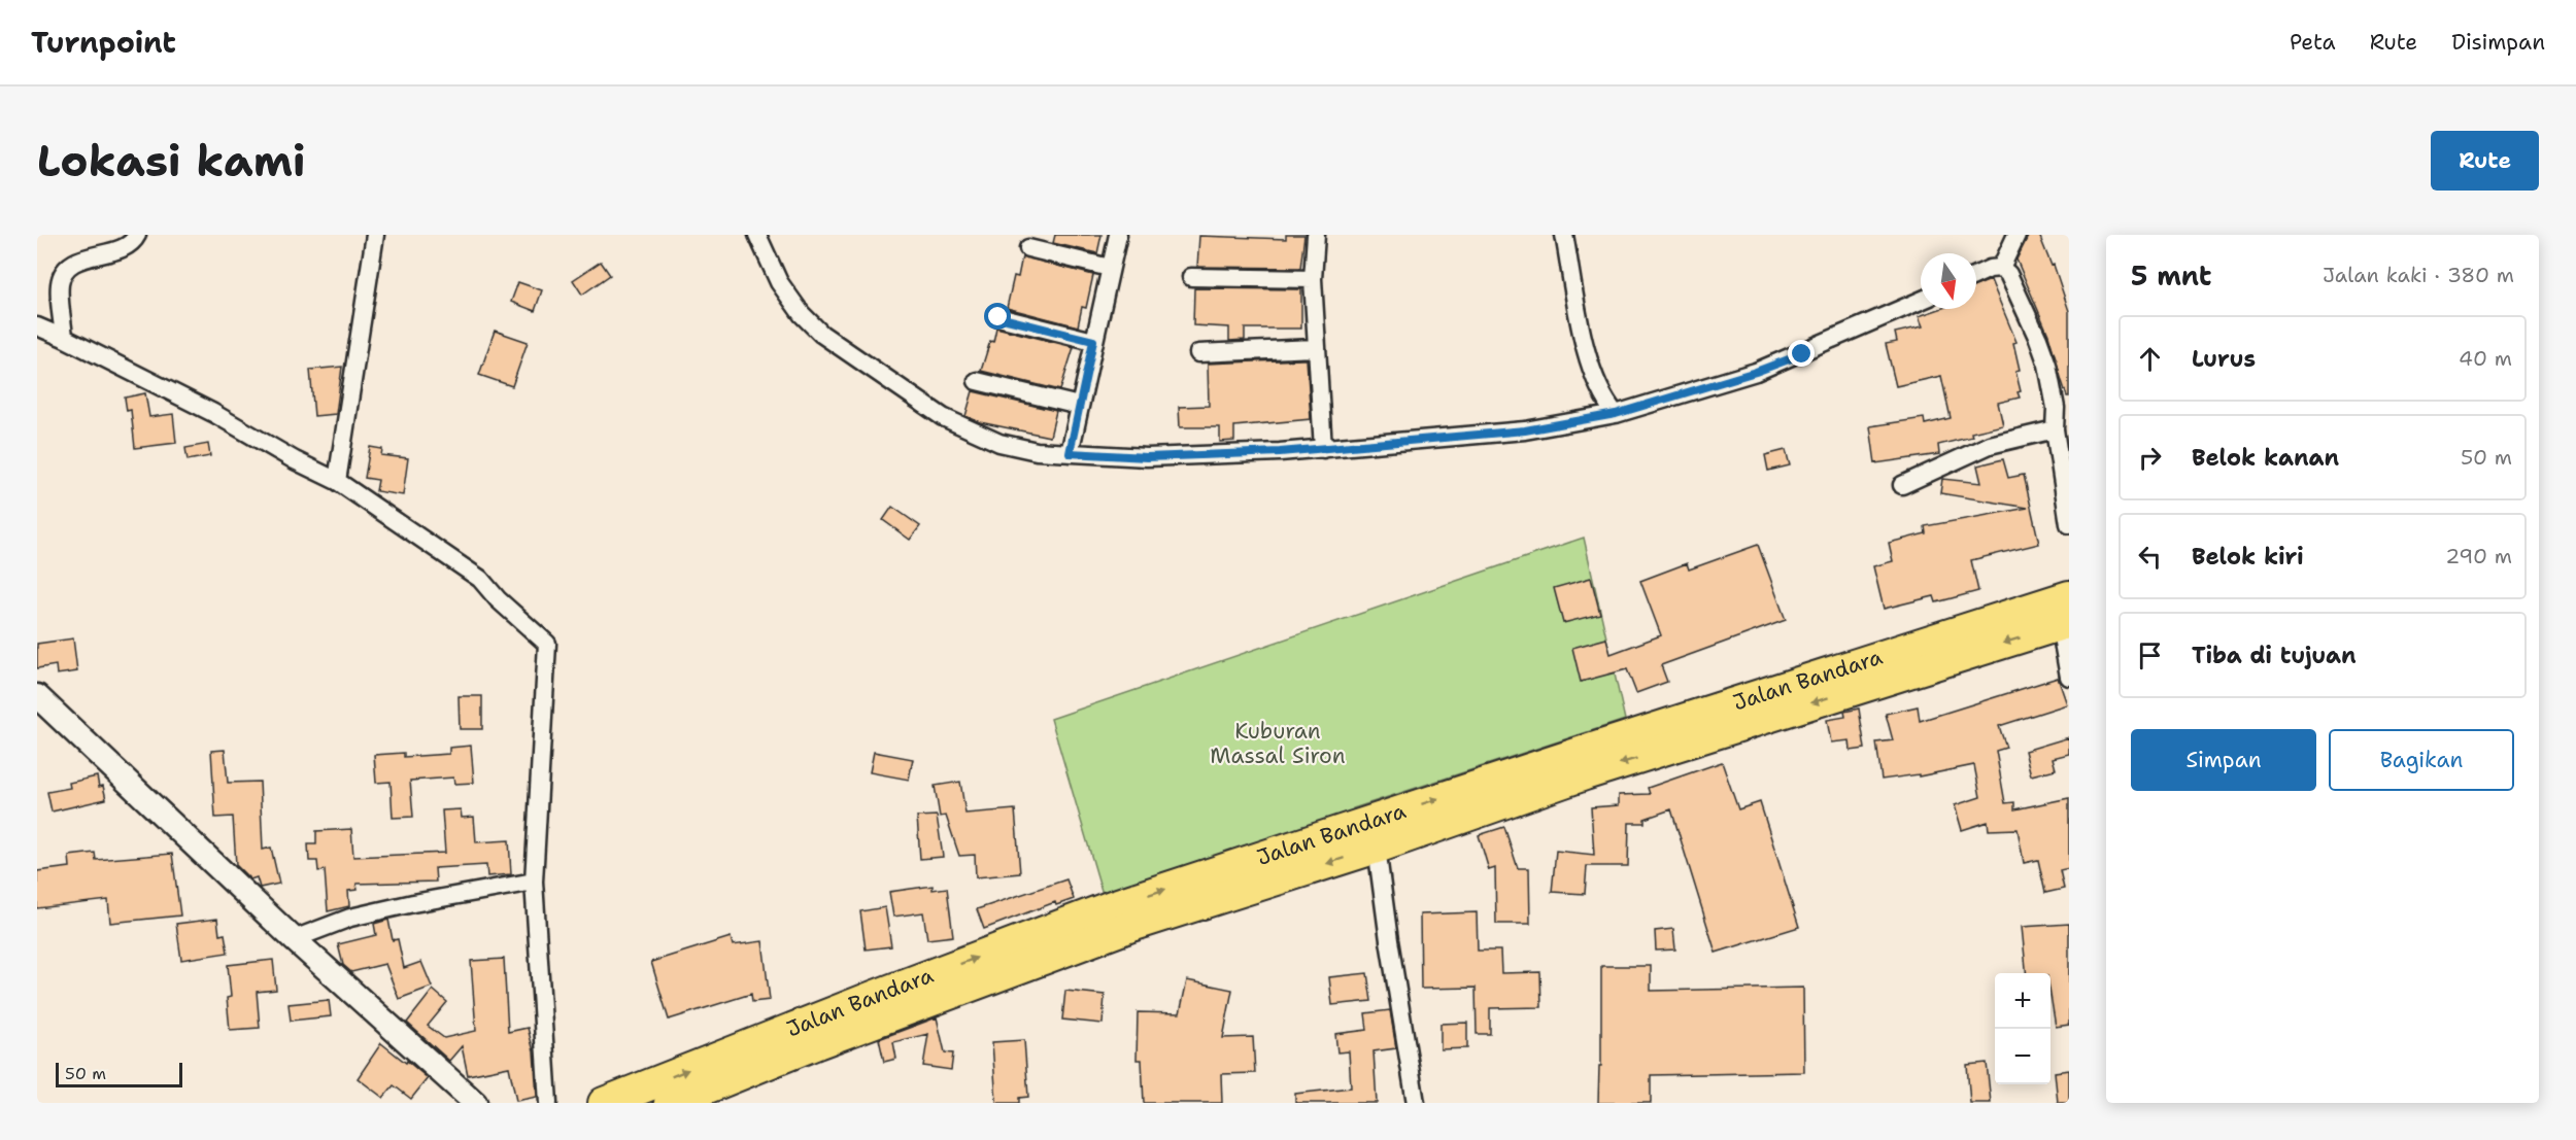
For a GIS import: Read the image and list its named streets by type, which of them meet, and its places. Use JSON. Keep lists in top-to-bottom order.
{
  "streets": {
    "highway": ["Jalan Bandara"]
  },
  "parks": ["Kuburan Massal Siron"],
  "scale_bar": "50 m",
  "north": "bottom",
  "page": {
    "header": "Turnpoint",
    "nav": ["Peta", "Rute", "Disimpan"],
    "buttons": [
      "Rute",
      ["Simpan", "Bagikan"]
    ],
    "title": "Lokasi kami",
    "heading": ["5 mnt", "Jalan kaki · 380 m"],
    "list": [
      ["Lurus", "40 m"],
      ["Belok kanan", "50 m"],
      ["Belok kiri", "290 m"],
      "Tiba di tujuan"
    ],
    "map_buttons": ["+", "−"],
    "scale": "50 m"
  }
}
